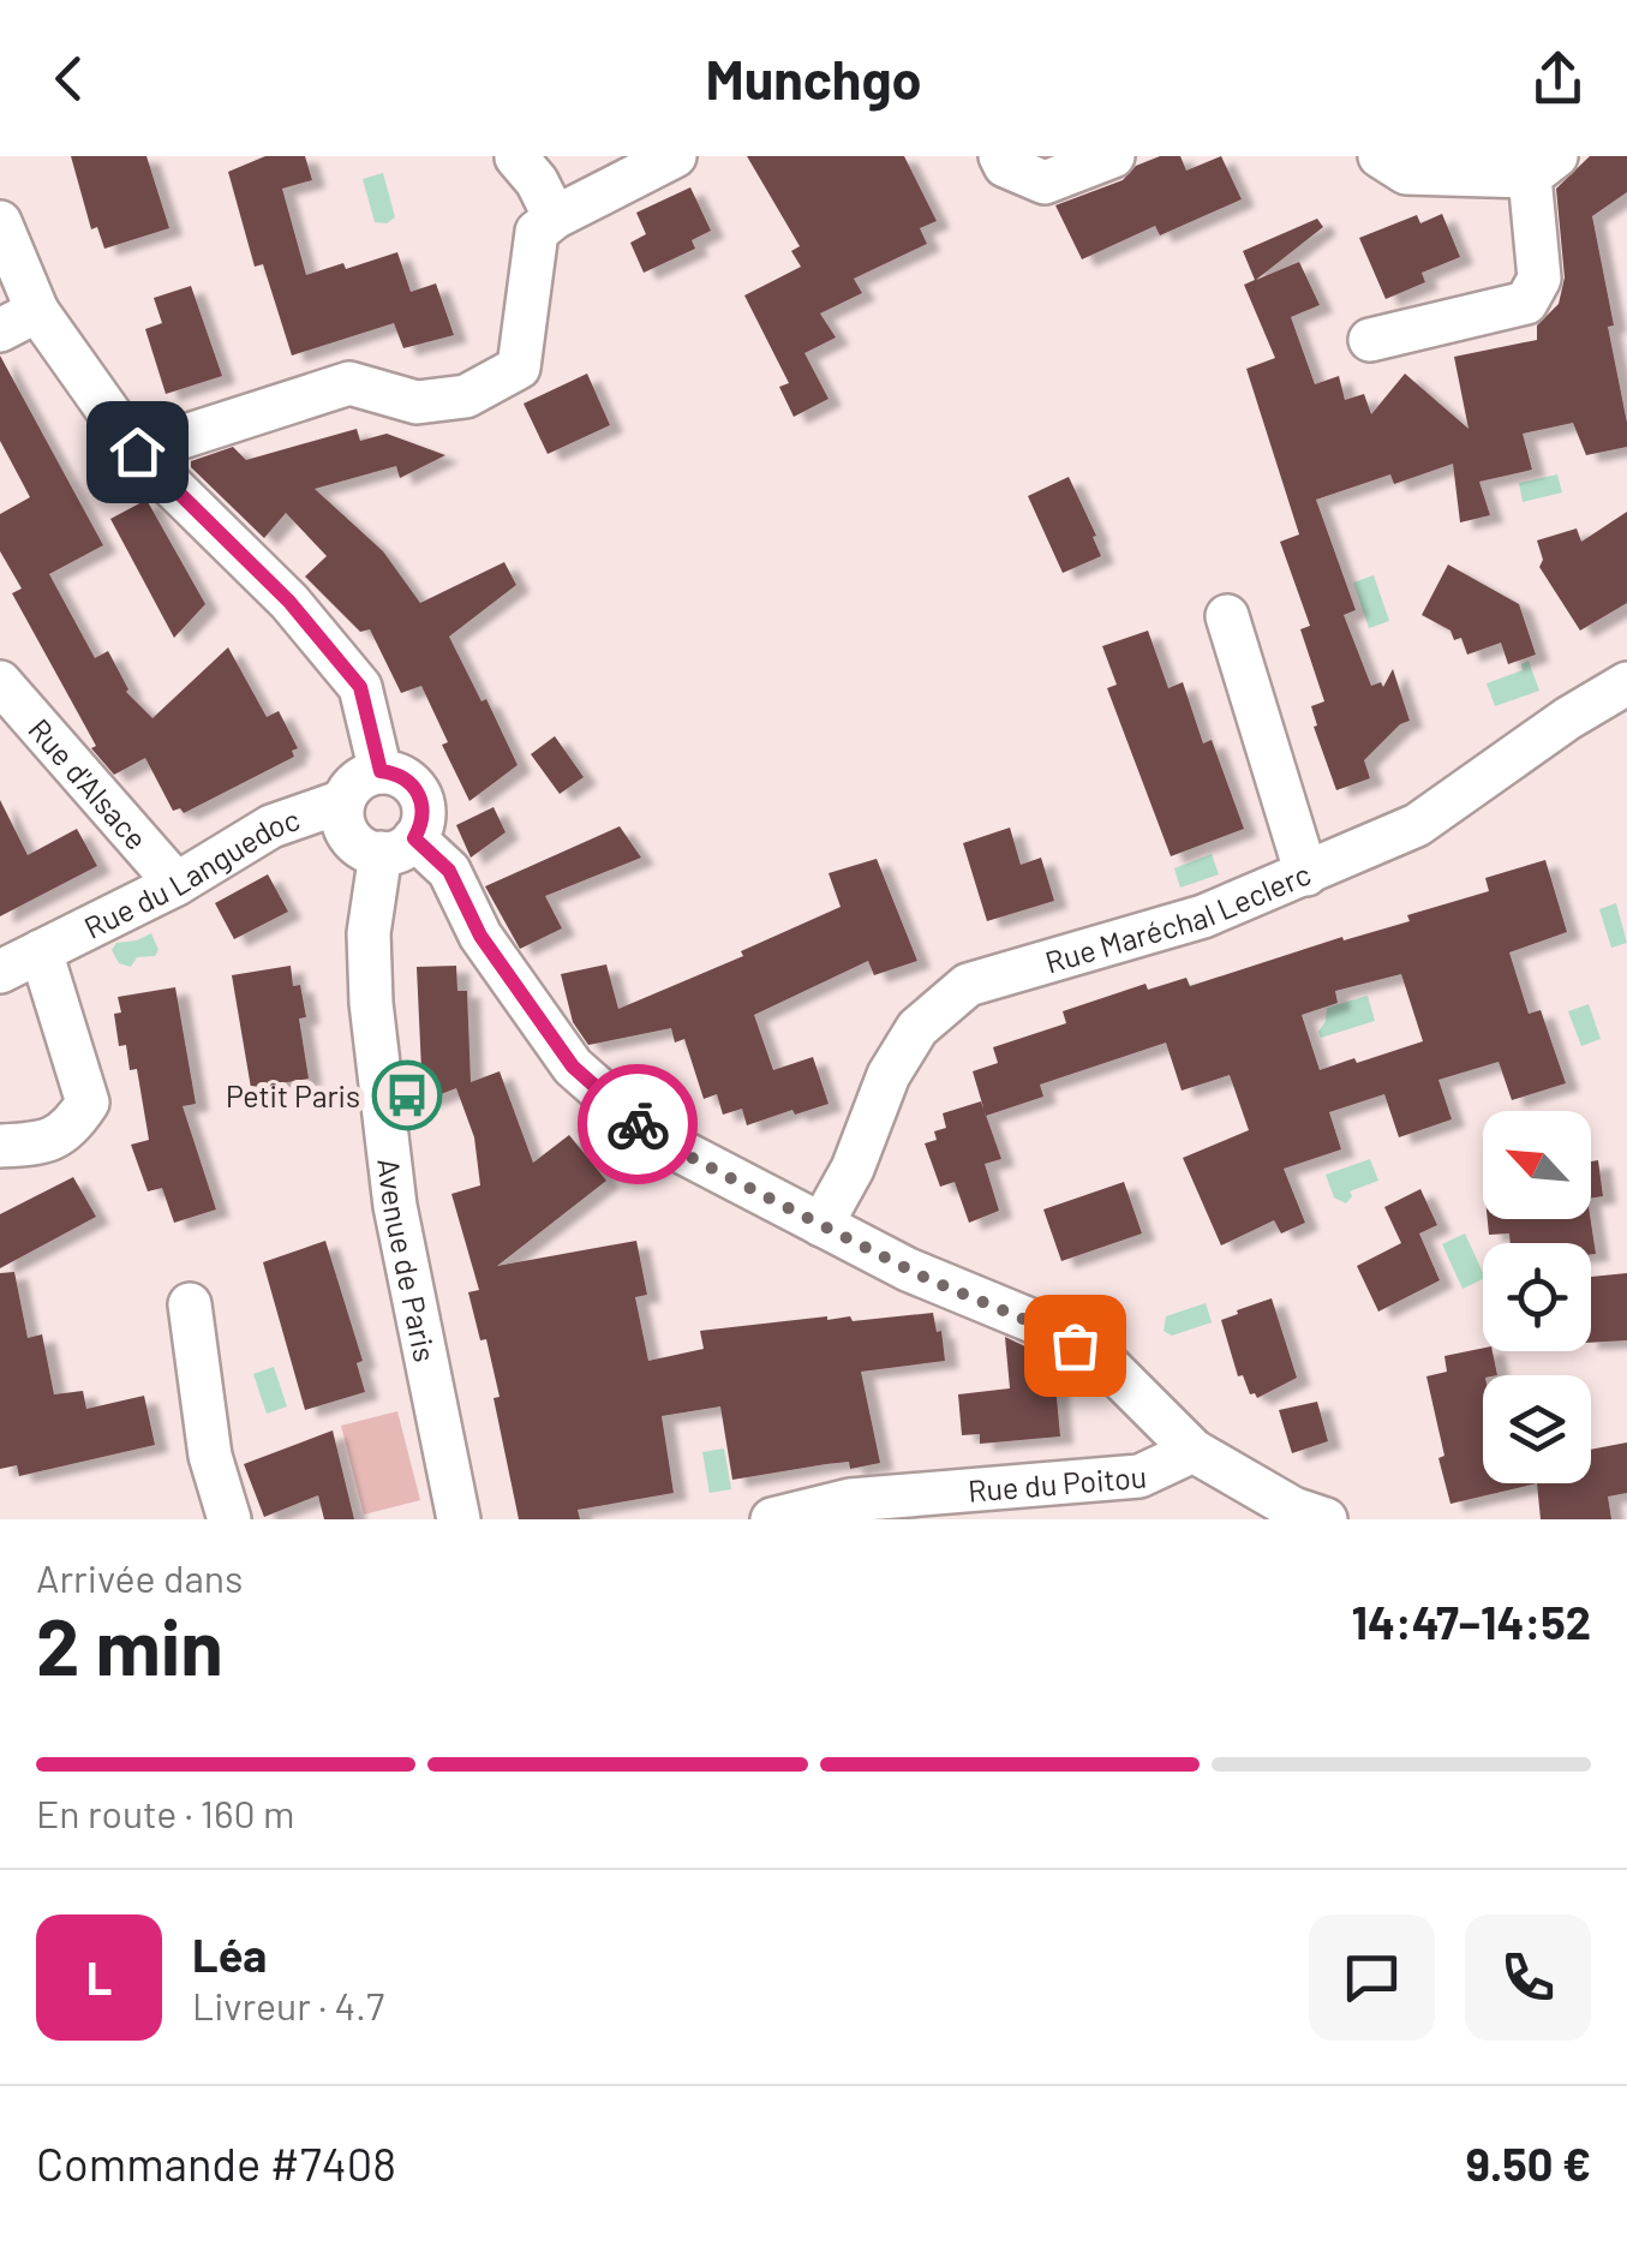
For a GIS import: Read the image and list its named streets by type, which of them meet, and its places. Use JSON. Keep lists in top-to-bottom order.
{
  "streets": {
    "street": [
      "Rue d'Alsace",
      "Rue du Languedoc",
      "Rue Maréchal Leclerc",
      "Avenue de Paris",
      "Rue du Poitou"
    ]
  },
  "crossings": [
    ["Rue d'Alsace", "Rue du Languedoc"],
    ["Rue du Languedoc", "Avenue de Paris"]
  ],
  "places": {
    "bus stop": ["Petit Paris"]
  },
  "north": "top left",
  "page": {
    "header": "Munchgo",
    "heading": ["2 min", "Arrivée dans", "14:47–14:52"],
    "panel": [
      "Léa",
      "Livreur · 4.7",
      "Commande #7408",
      "9.50 €"
    ],
    "bar": "En route · 160 m",
    "round": "L"
  }
}
